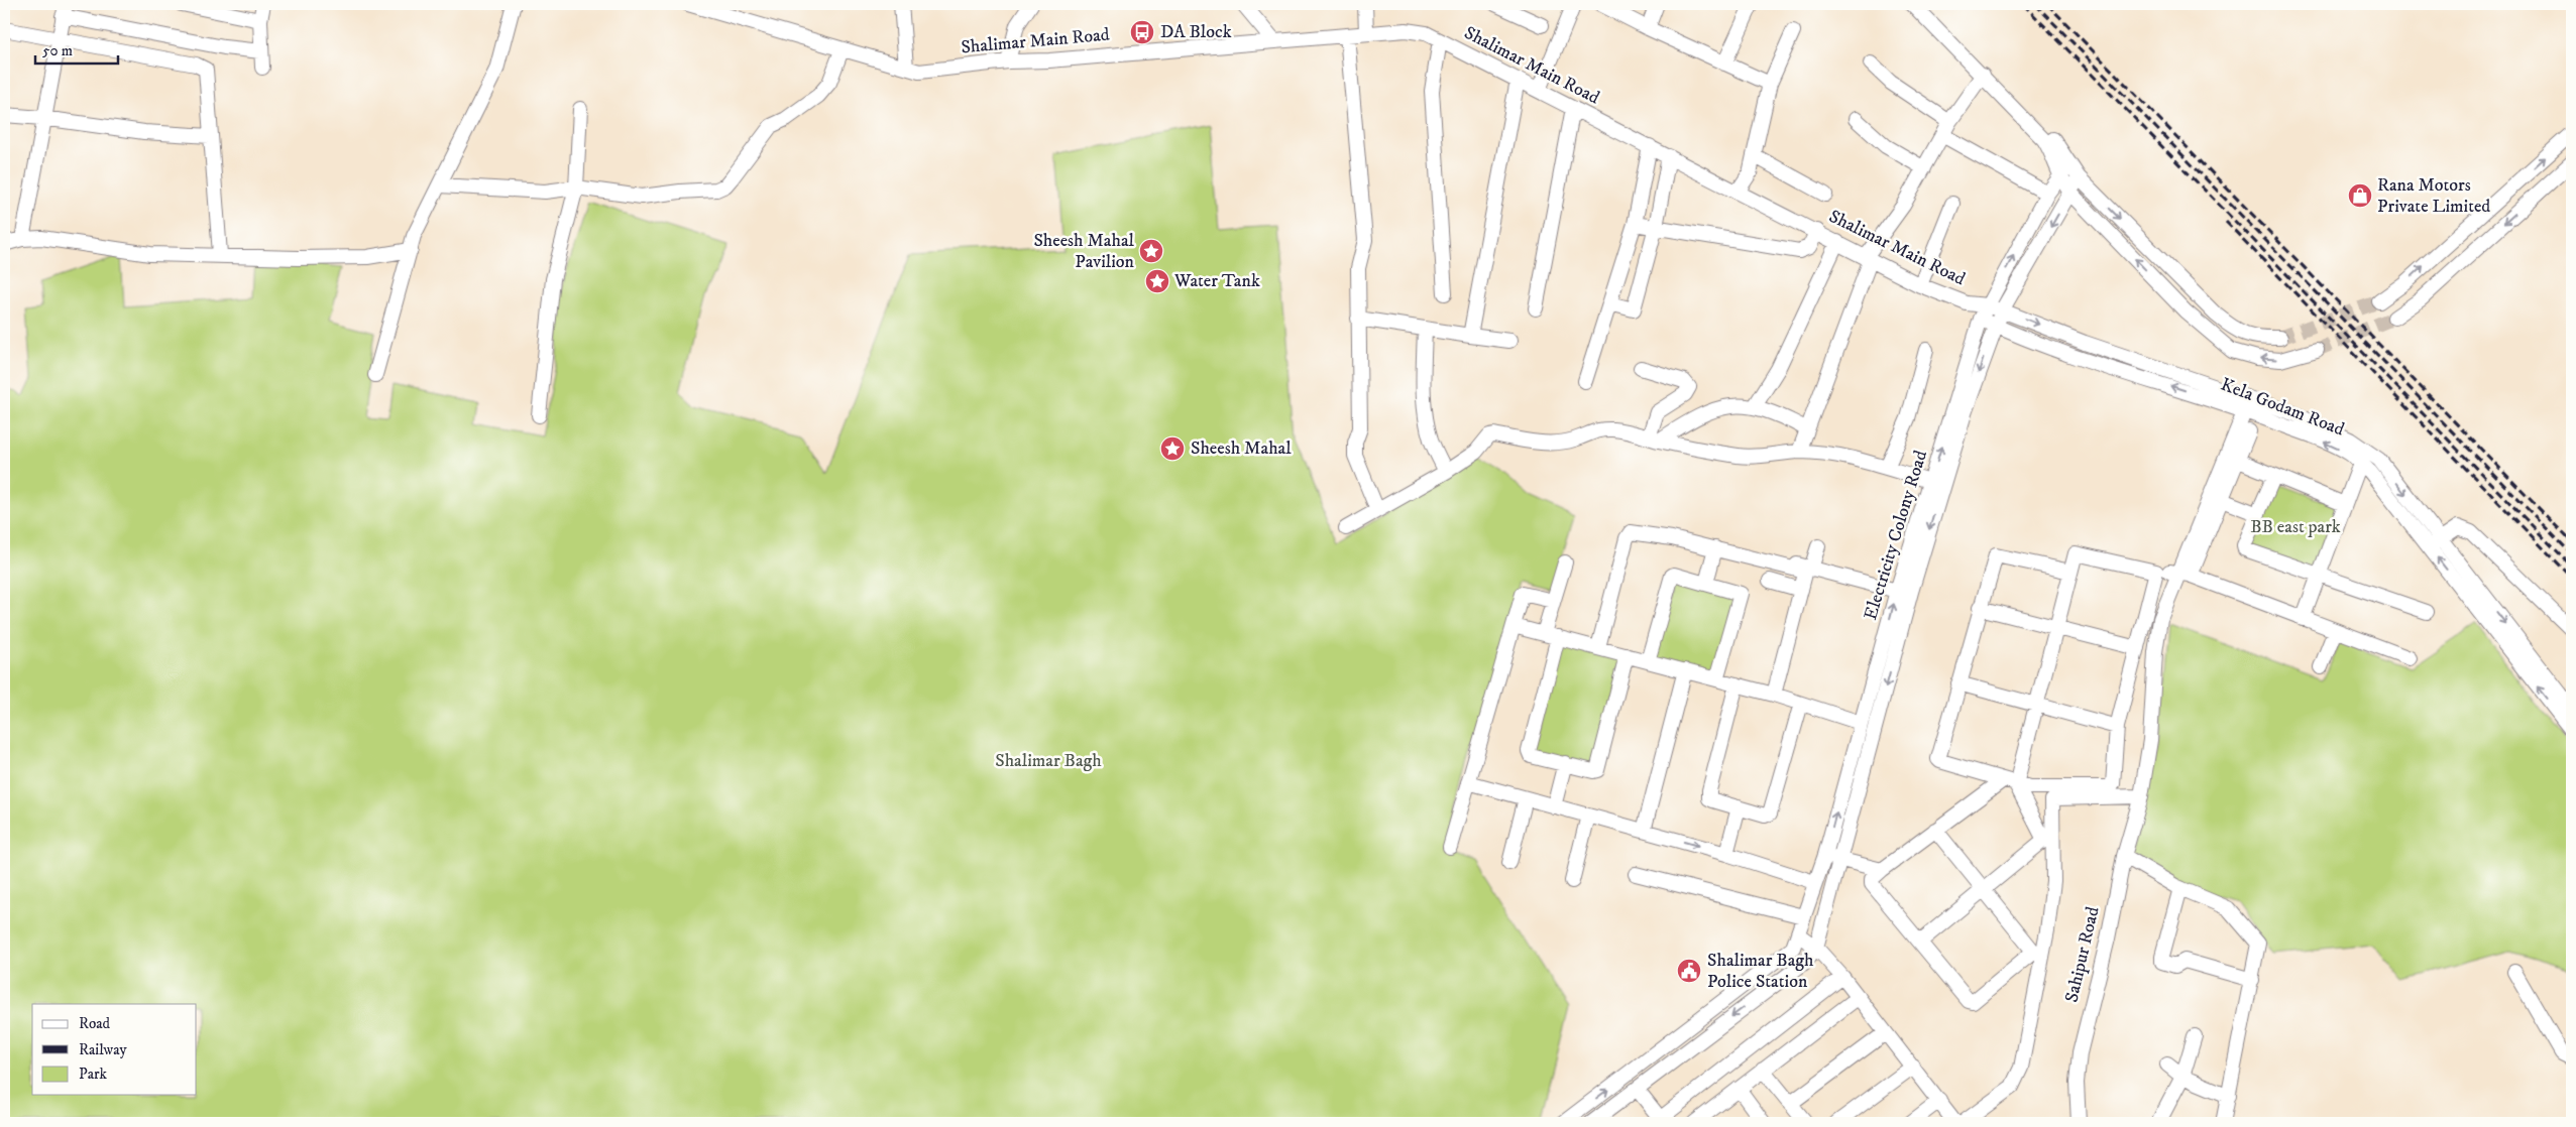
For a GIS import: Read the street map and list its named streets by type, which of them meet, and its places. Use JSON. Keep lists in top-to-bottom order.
{
  "streets": {
    "street": [
      "Shalimar Main Road",
      "Kela Godam Road",
      "Electricity Colony Road",
      "Sahipur Road"
    ]
  },
  "crossings": [
    ["Shalimar Main Road", "Kela Godam Road"],
    ["Shalimar Main Road", "Electricity Colony Road"],
    ["Kela Godam Road", "Electricity Colony Road"]
  ],
  "parks": ["BB east park", "Shalimar Bagh"],
  "places": {
    "bus stop": ["DA Block"],
    "shop": ["Rana Motors Private Limited"],
    "place": ["Sheesh Mahal Pavilion", "Water Tank", "Sheesh Mahal"],
    "public building": ["Shalimar Bagh Police Station"]
  },
  "legend": ["Road", "Railway", "Park"],
  "scale_bar": "50 m"
}
